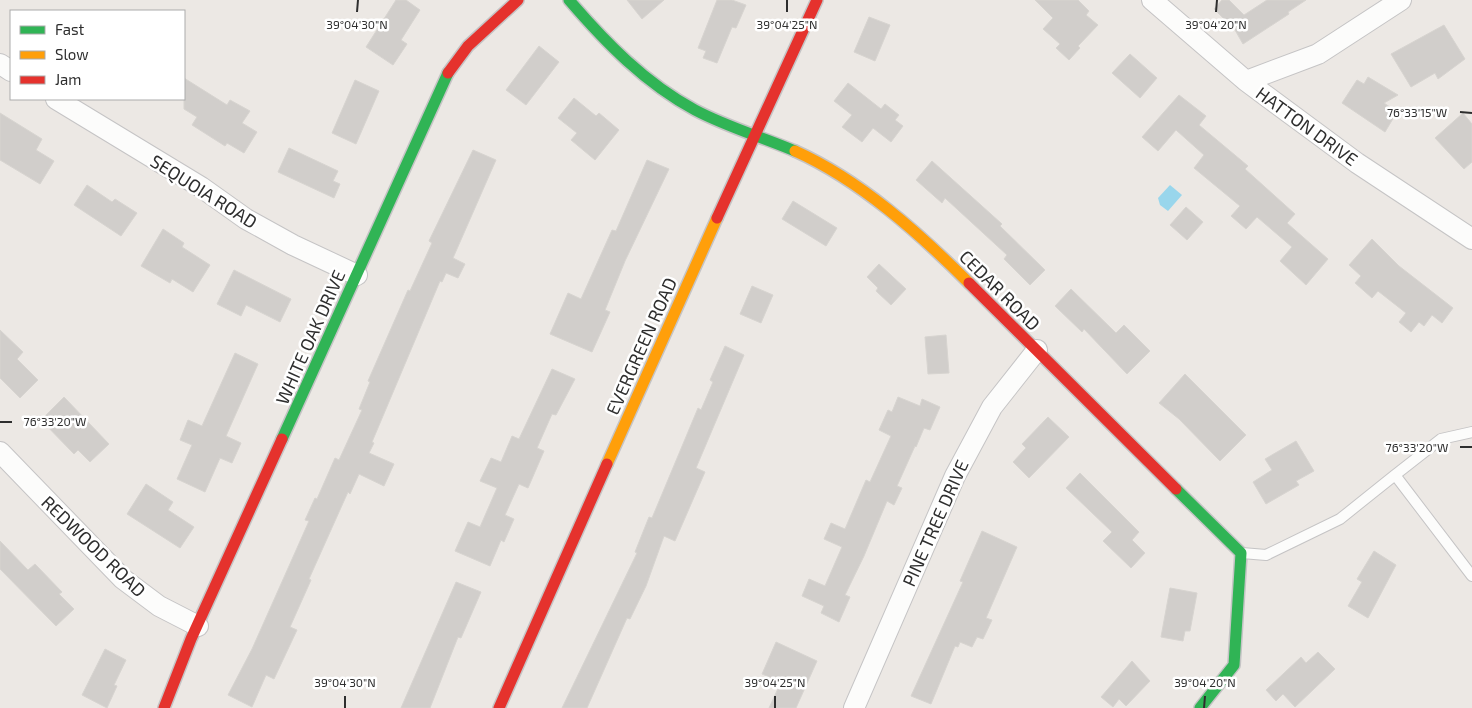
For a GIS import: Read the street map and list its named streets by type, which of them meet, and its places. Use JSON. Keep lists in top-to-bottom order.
{
  "streets": {
    "street": [
      "HATTON DRIVE",
      "SEQUOIA ROAD",
      "CEDAR ROAD",
      "WHITE OAK DRIVE",
      "EVERGREEN ROAD",
      "PINE TREE DRIVE",
      "REDWOOD ROAD"
    ]
  },
  "crossings": [
    ["SEQUOIA ROAD", "WHITE OAK DRIVE"],
    ["CEDAR ROAD", "EVERGREEN ROAD"],
    ["CEDAR ROAD", "PINE TREE DRIVE"],
    ["WHITE OAK DRIVE", "REDWOOD ROAD"]
  ],
  "legend": ["Fast", "Slow", "Jam"],
  "coordinates": [
    "39°04'30\"N",
    "39°04'25\"N",
    "39°04'20\"N",
    "76°33'15\"W",
    "76°33'20\"W"
  ]
}
